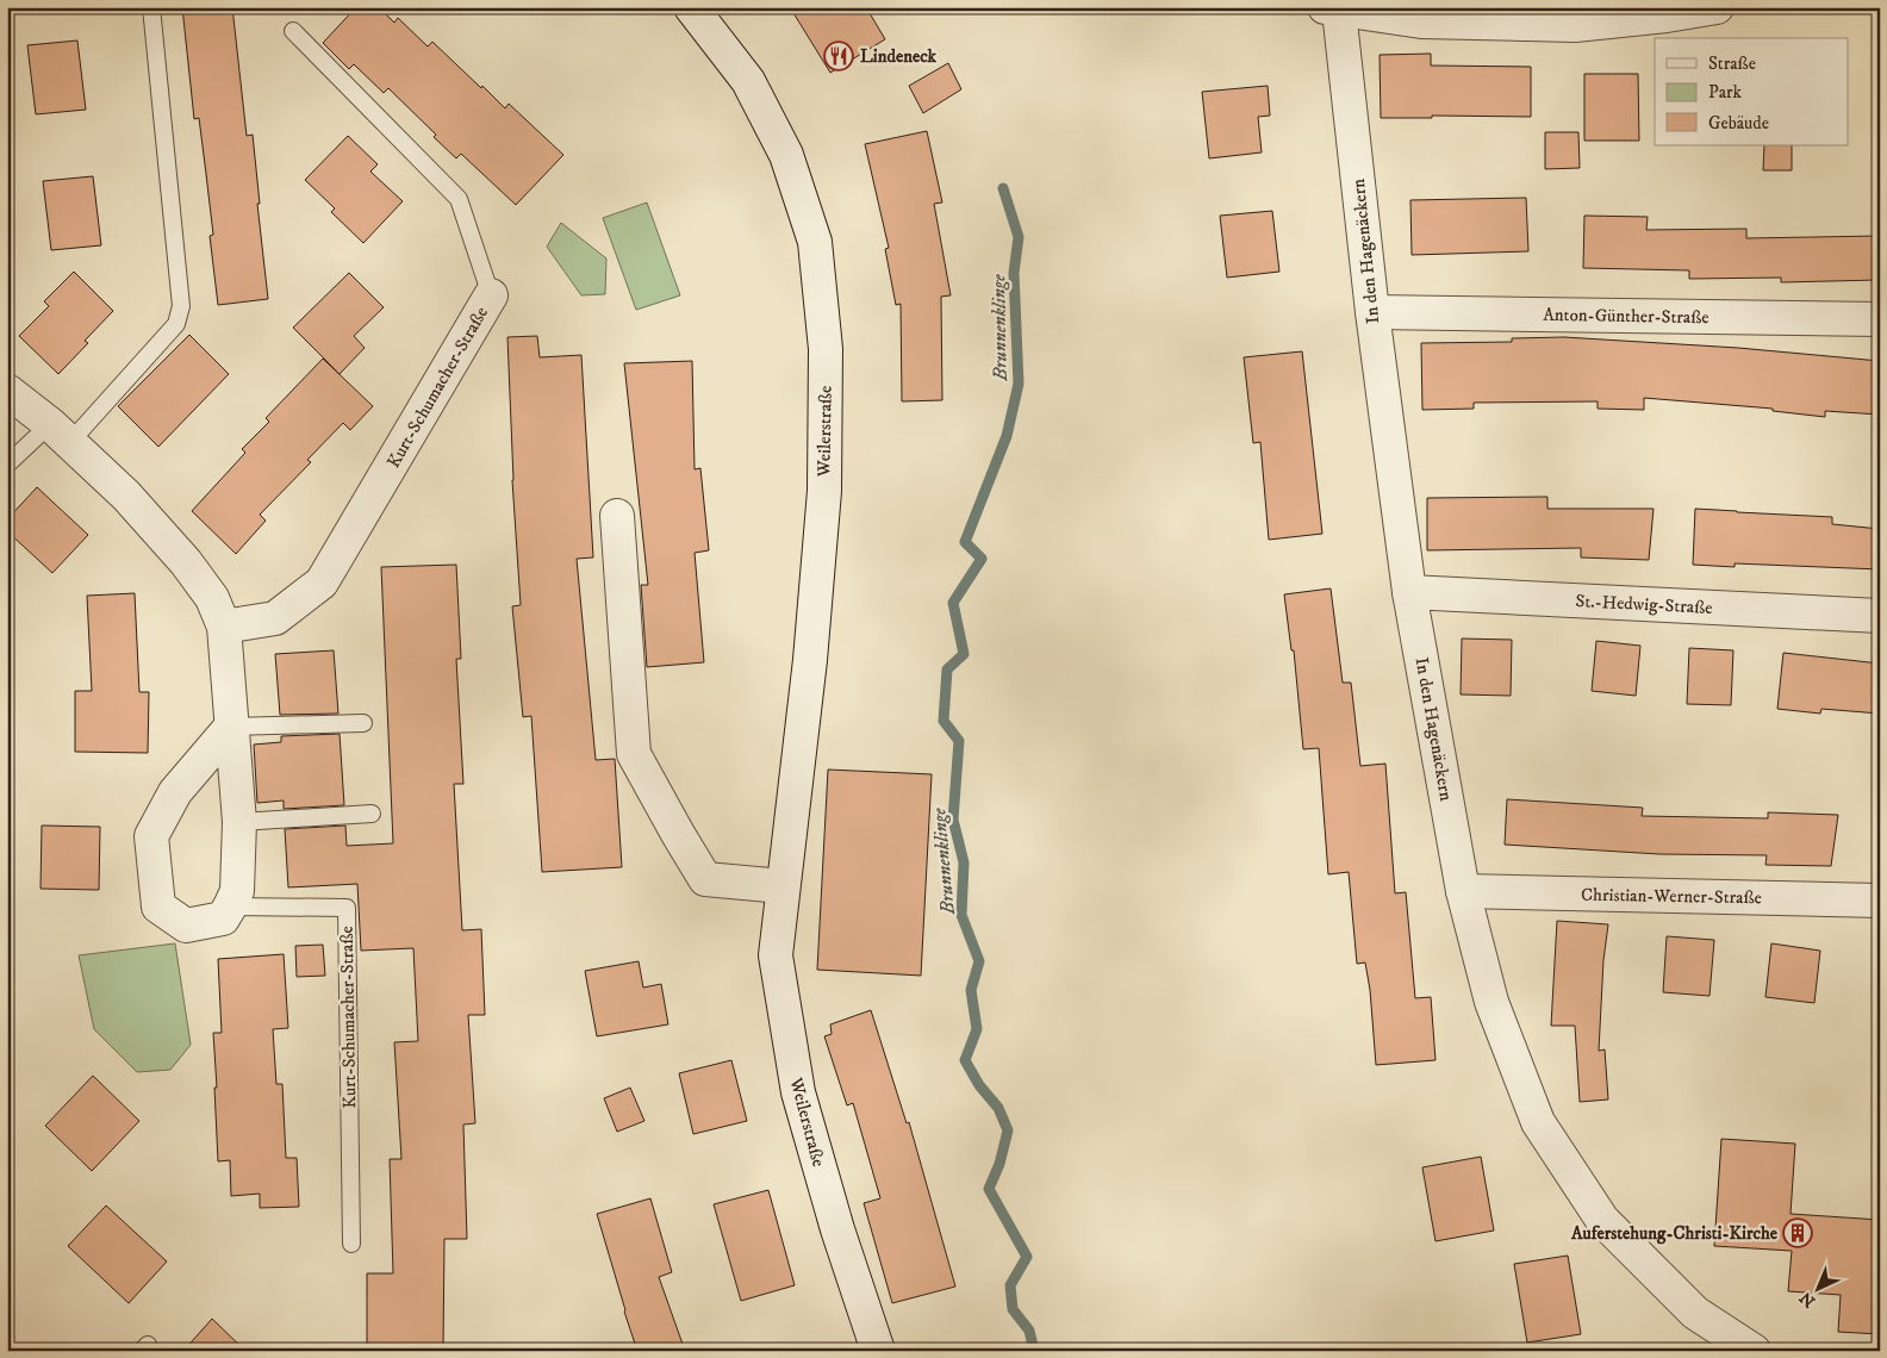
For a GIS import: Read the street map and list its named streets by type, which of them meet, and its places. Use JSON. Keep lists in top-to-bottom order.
{
  "streets": {
    "street": [
      "In den Hagenäckern",
      "Anton-Günther-Straße",
      "Kurt-Schumacher-Straße",
      "Weilerstraße",
      "St.-Hedwig-Straße",
      "Christian-Werner-Straße"
    ]
  },
  "crossings": [
    ["In den Hagenäckern", "Anton-Günther-Straße"],
    ["In den Hagenäckern", "St.-Hedwig-Straße"],
    ["In den Hagenäckern", "Christian-Werner-Straße"]
  ],
  "water": ["Brunnenklinge"],
  "places": {
    "restaurant": ["Lindeneck"],
    "building": ["Auferstehung-Christi-Kirche"]
  },
  "legend": ["Straße", "Park", "Gebäude"],
  "north": "bottom left"
}
